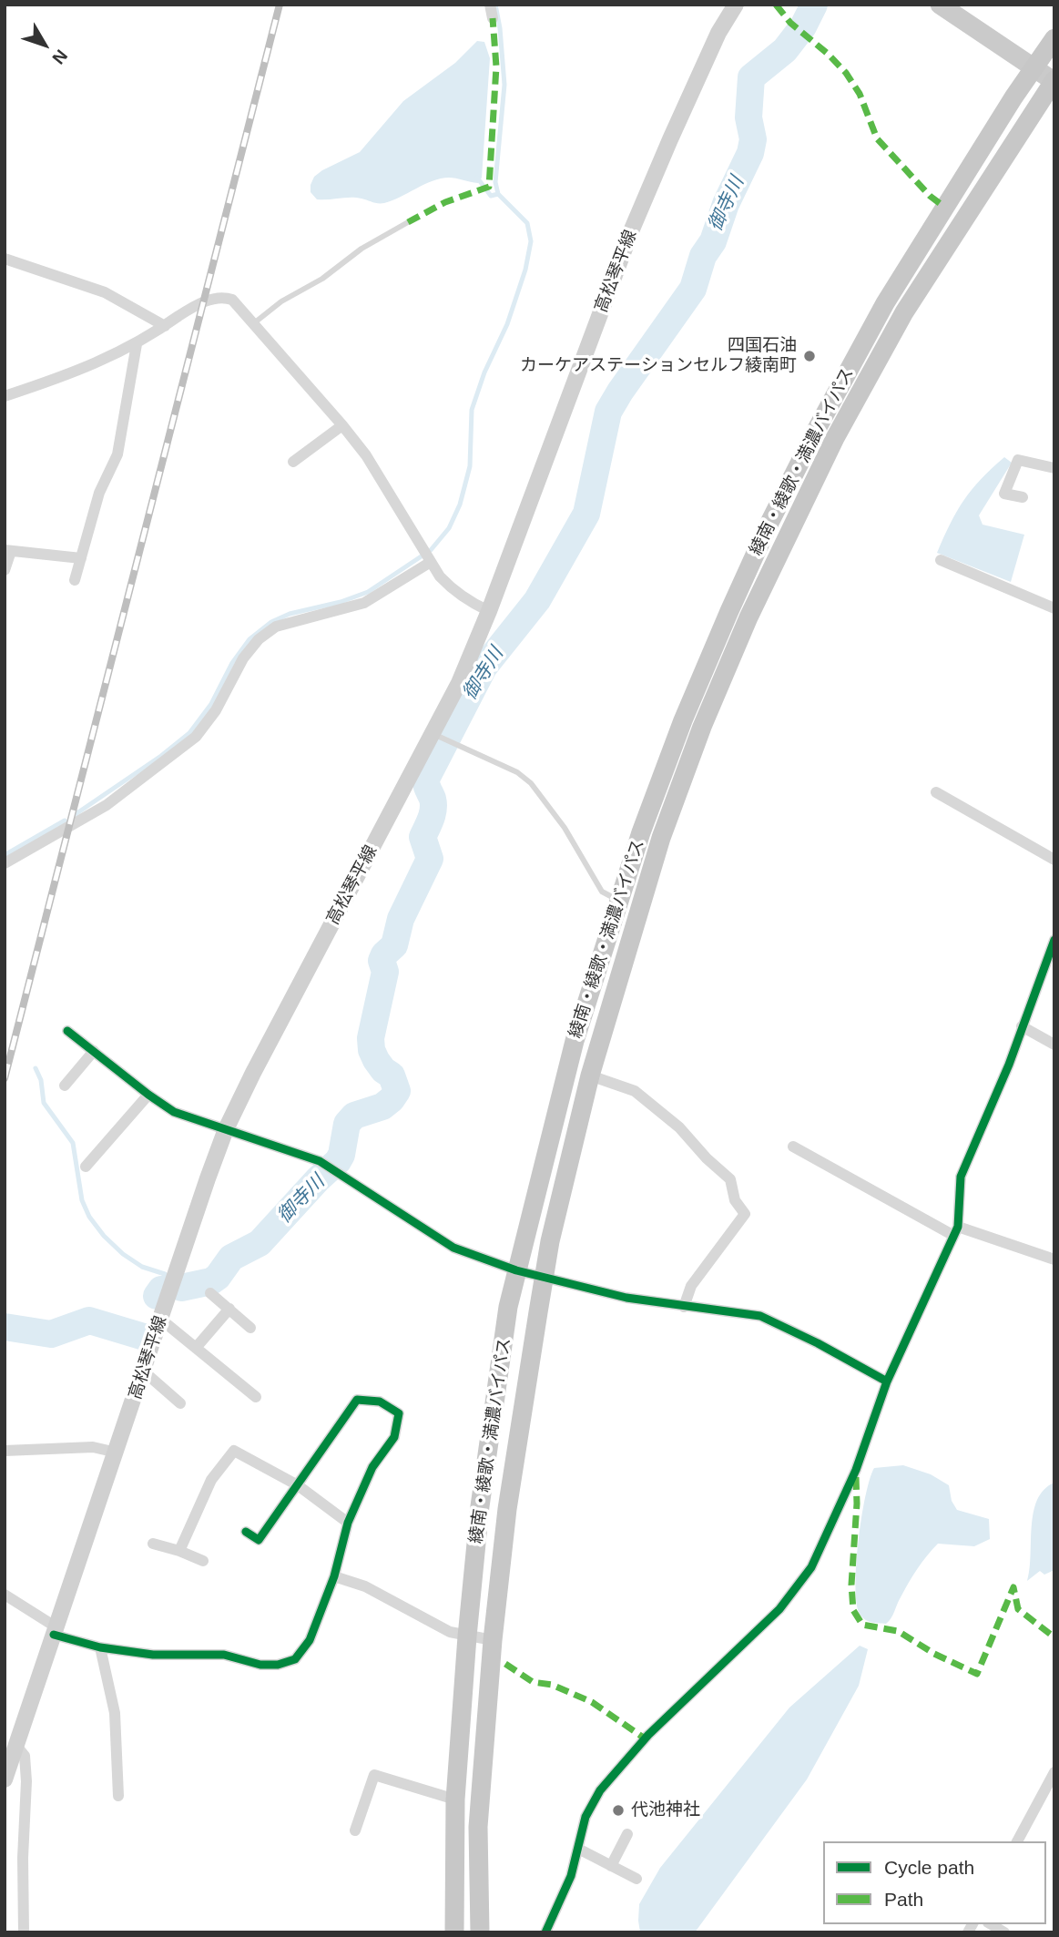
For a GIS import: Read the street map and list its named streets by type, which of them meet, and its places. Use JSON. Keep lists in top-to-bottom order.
{
  "streets": {
    "highway": ["綾南・綾歌・満濃バイパス"],
    "main road": ["高松琴平線"]
  },
  "water": ["御寺川"],
  "places": ["四国石油 カーケアステーションセルフ綾南町", "代池神社"],
  "legend": ["Cycle path", "Path"],
  "north": "bottom right"
}
